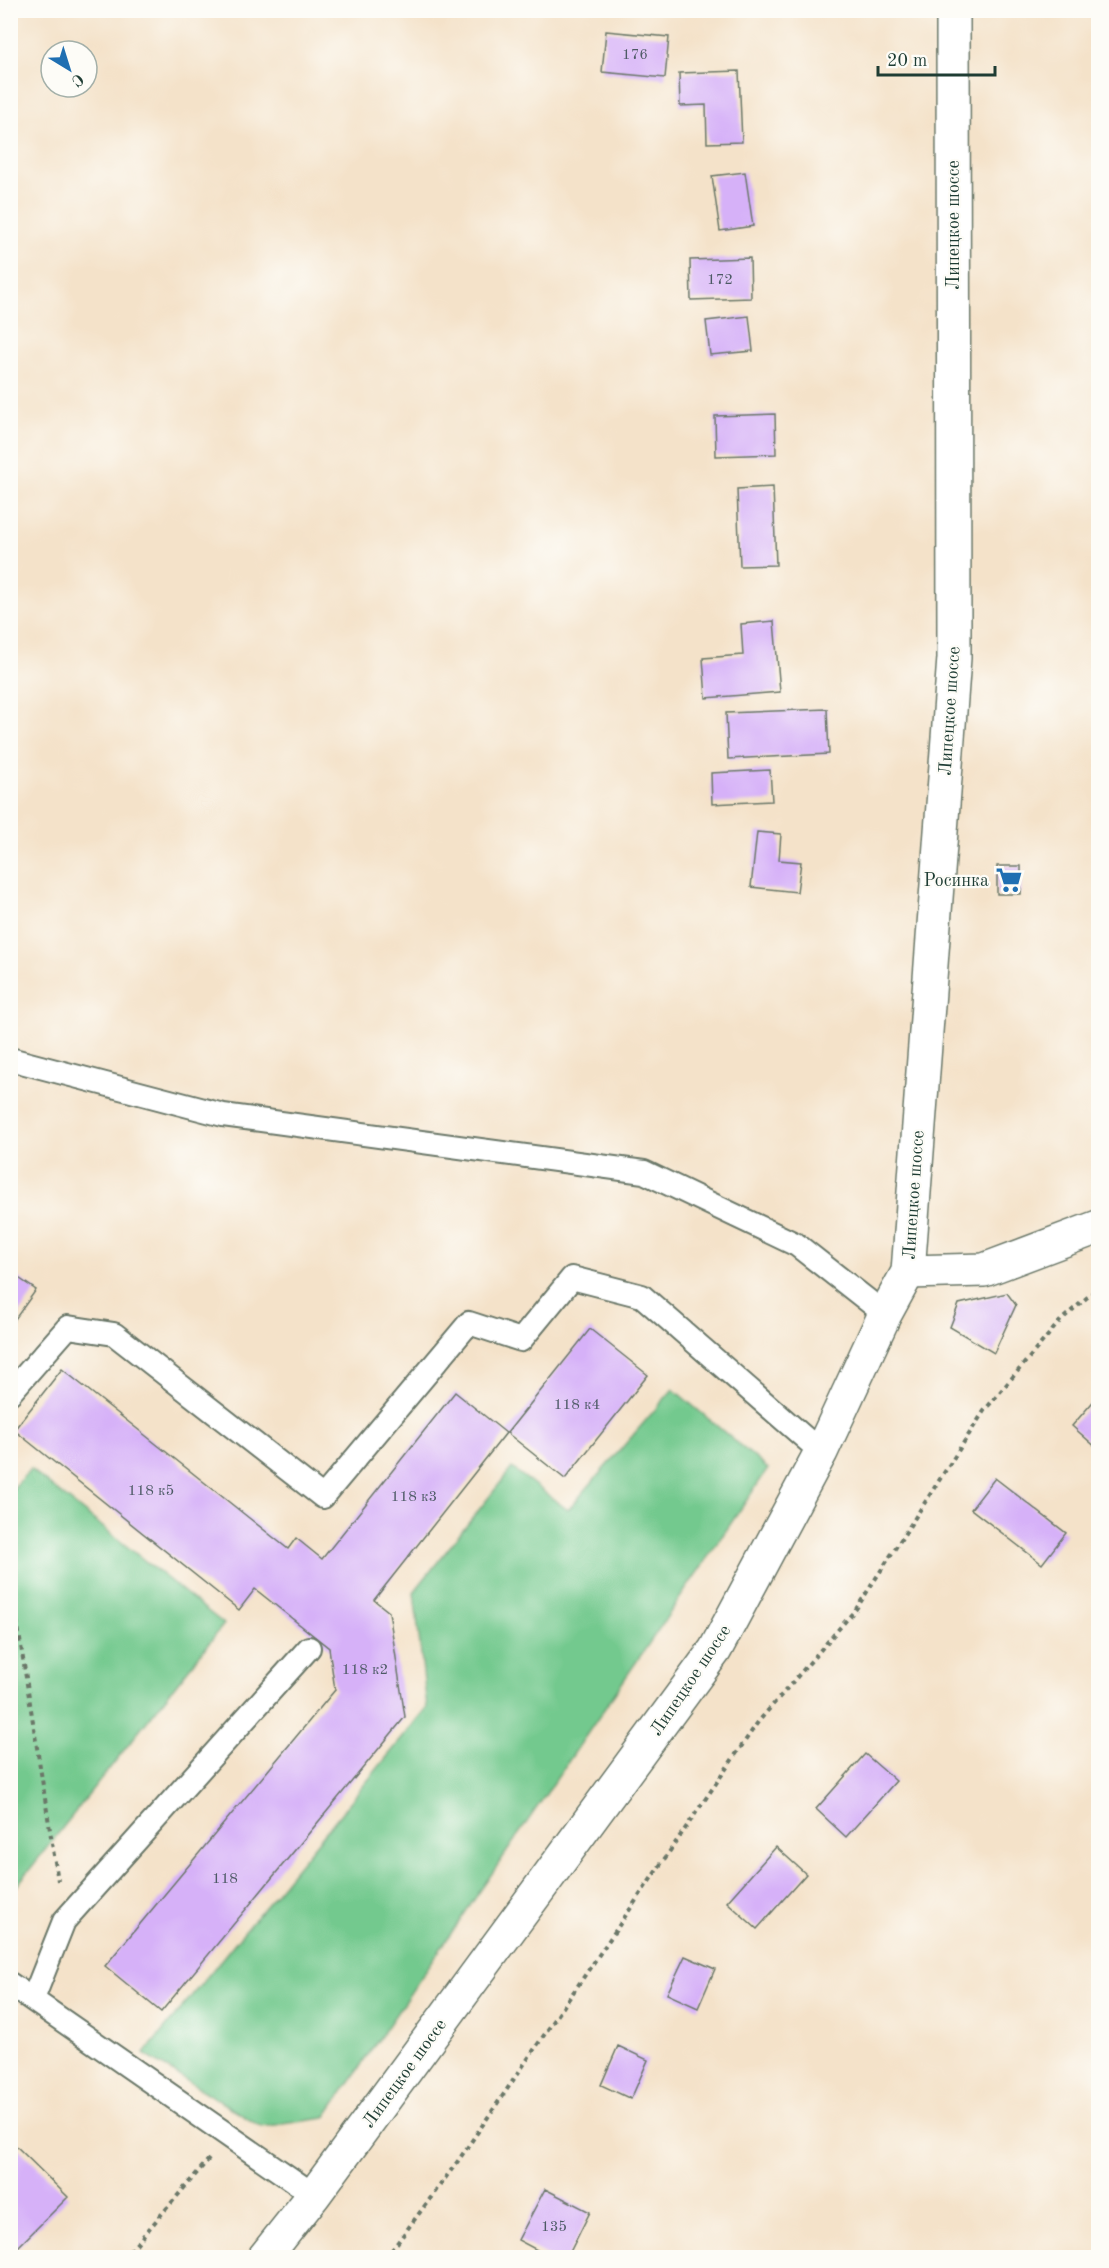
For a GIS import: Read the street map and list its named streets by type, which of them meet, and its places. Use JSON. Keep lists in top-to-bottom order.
{
  "streets": {
    "main road": ["Липецкое шоссе"]
  },
  "places": {
    "supermarket": ["Росинка"]
  },
  "house_numbers": [
    "176",
    "172",
    "118 к4",
    "118 к5",
    "118 к3",
    "118 к2",
    "118",
    "135"
  ],
  "scale_bar": "20 m",
  "north": "bottom right"
}
